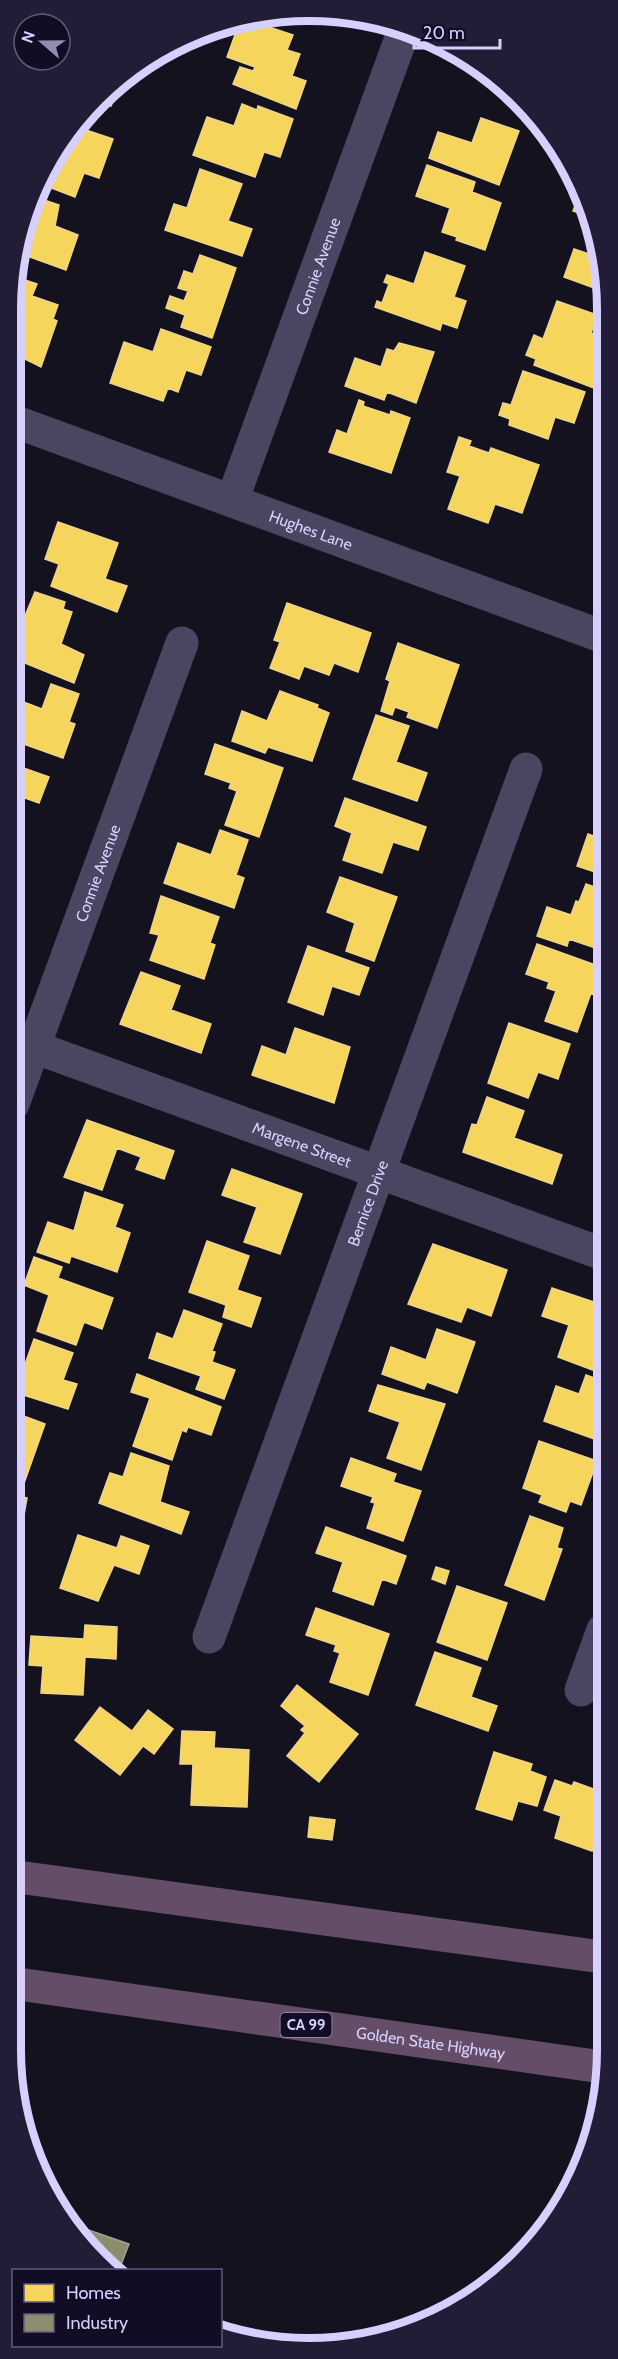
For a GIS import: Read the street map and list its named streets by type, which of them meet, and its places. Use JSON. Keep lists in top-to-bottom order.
{
  "streets": {
    "highway": ["CA 99", "Golden State Highway"],
    "street": [
      "Connie Avenue",
      "Hughes Lane",
      "Margene Street",
      "Bernice Drive"
    ]
  },
  "crossings": [
    ["Connie Avenue", "Hughes Lane"],
    ["Connie Avenue", "Margene Street"],
    ["Margene Street", "Bernice Drive"]
  ],
  "legend": ["Homes", "Industry"],
  "scale_bar": "20 m",
  "north": "left"
}
